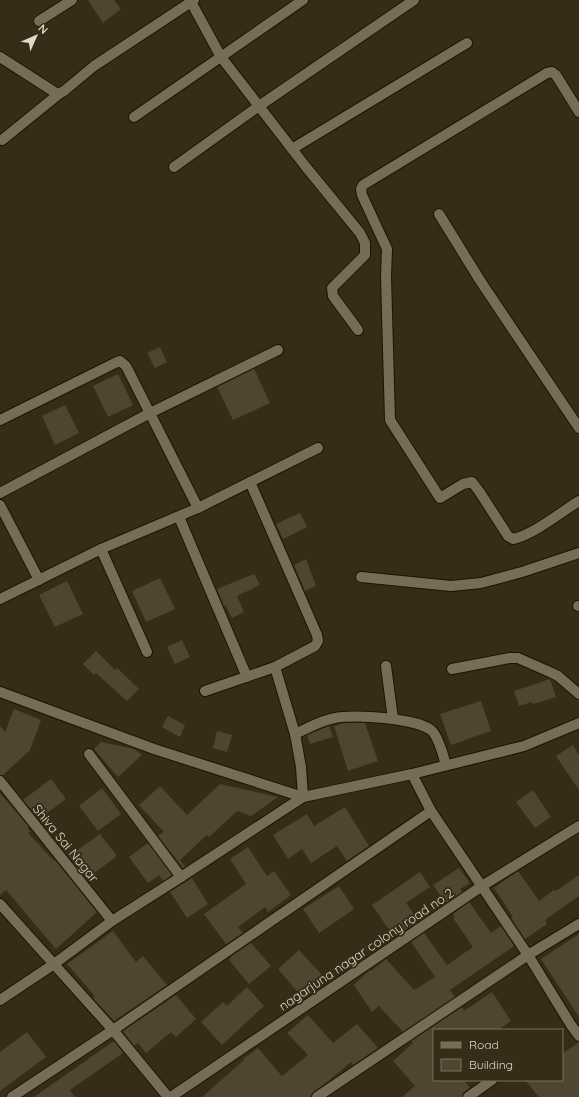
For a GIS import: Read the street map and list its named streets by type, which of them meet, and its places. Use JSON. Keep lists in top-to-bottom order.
{
  "streets": {
    "street": ["Shiva Sai Nagar", "nagarjuna nagar colony road no 2"]
  },
  "legend": ["Road", "Building"],
  "north": "top right"
}
